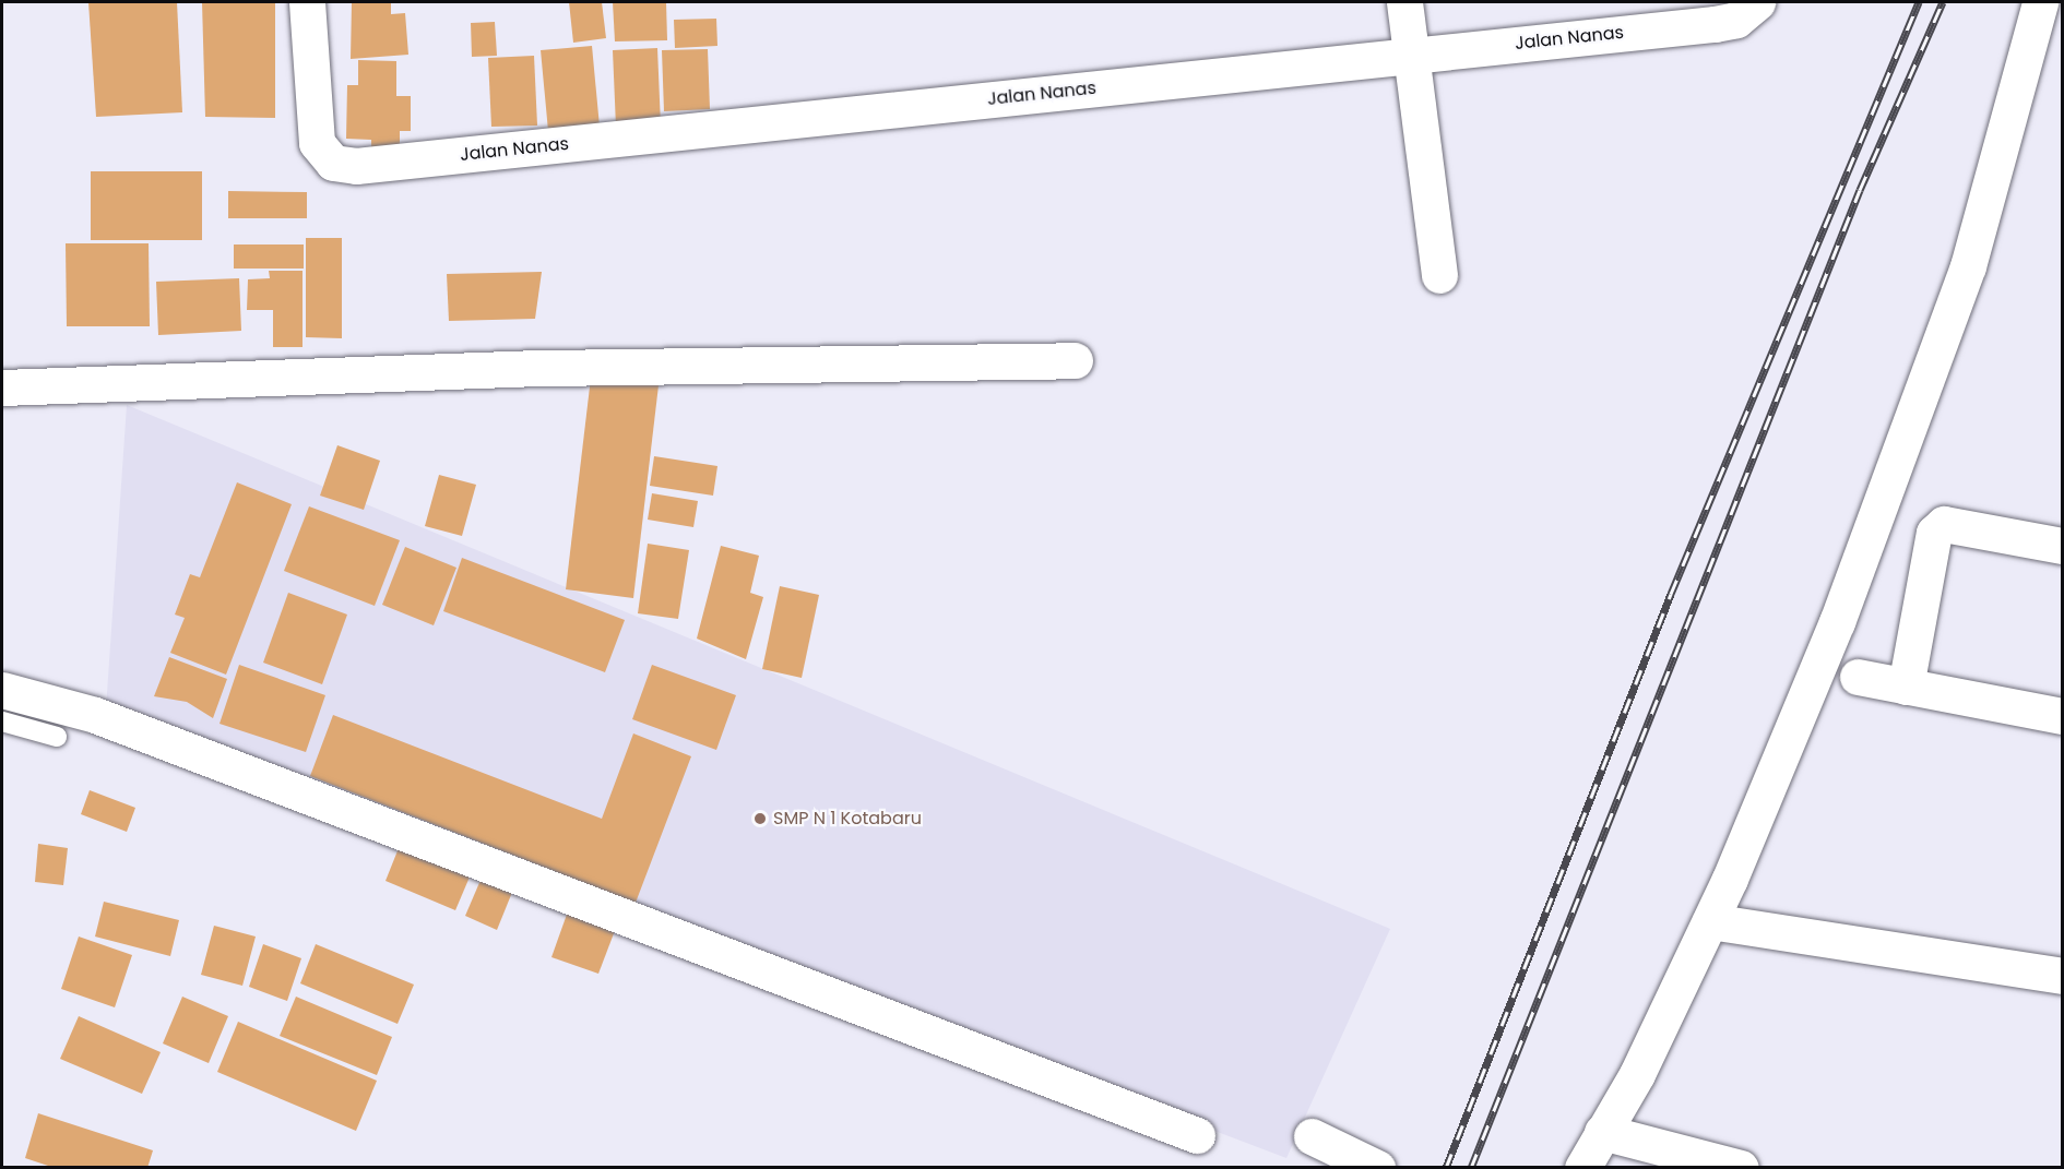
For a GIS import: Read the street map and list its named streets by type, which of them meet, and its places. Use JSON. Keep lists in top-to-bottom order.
{
  "streets": {
    "street": ["Jalan Nanas"]
  },
  "places": ["SMP N 1 Kotabaru"]
}
